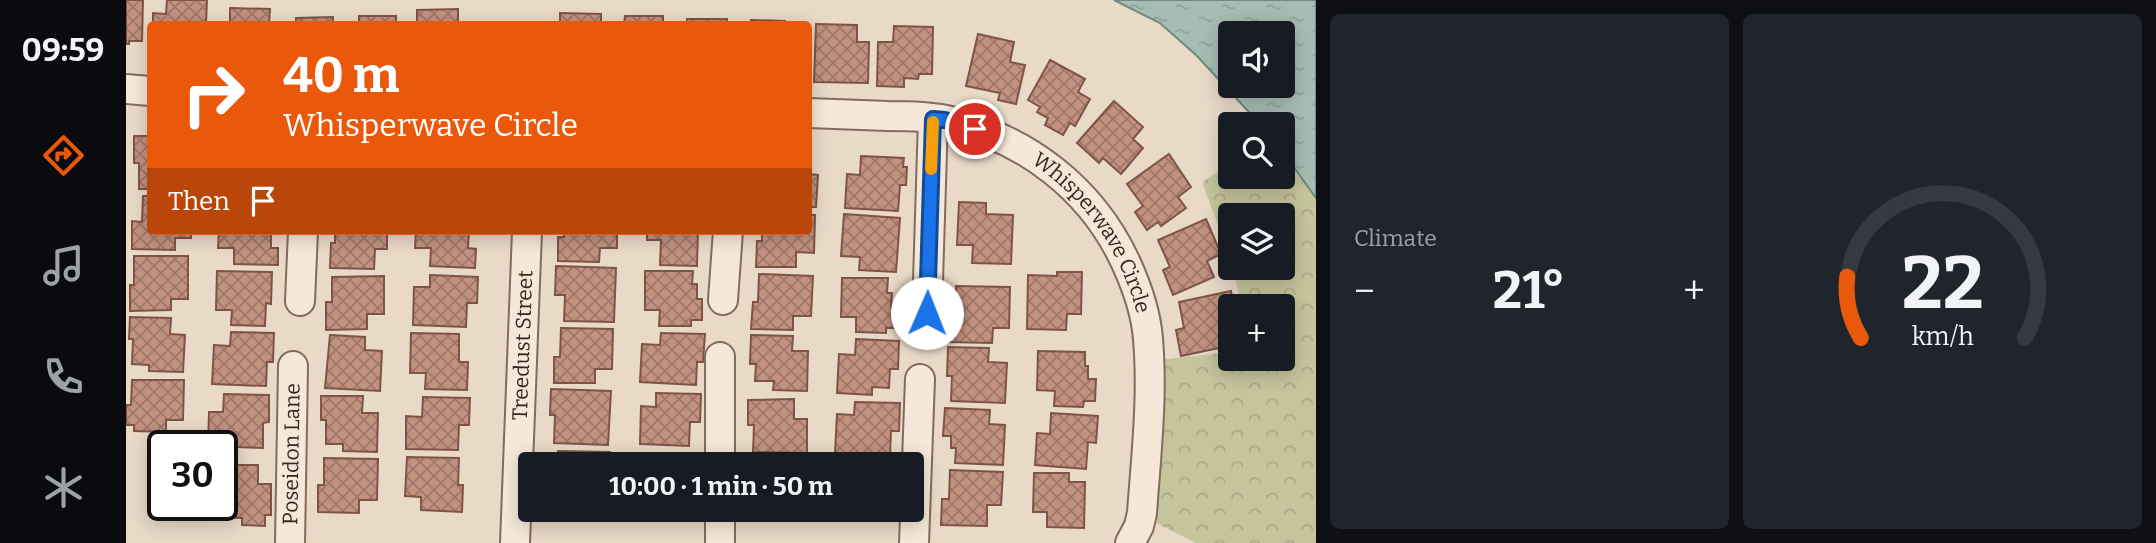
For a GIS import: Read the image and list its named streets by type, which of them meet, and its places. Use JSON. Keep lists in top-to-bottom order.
{
  "streets": {
    "street": ["Whisperwave Circle", "Treedust Street", "Poseidon Lane"]
  },
  "page": {
    "tabs": "09:59",
    "tile": "Climate",
    "map_buttons": "+",
    "turn": ["40 m", "Whisperwave Circle"],
    "then": "Then",
    "heat": ["−", "21°", "+"],
    "limit": "30",
    "trip": "10:00 · 1 min · 50 m",
    "gauge": ["22", "km/h"]
  }
}
